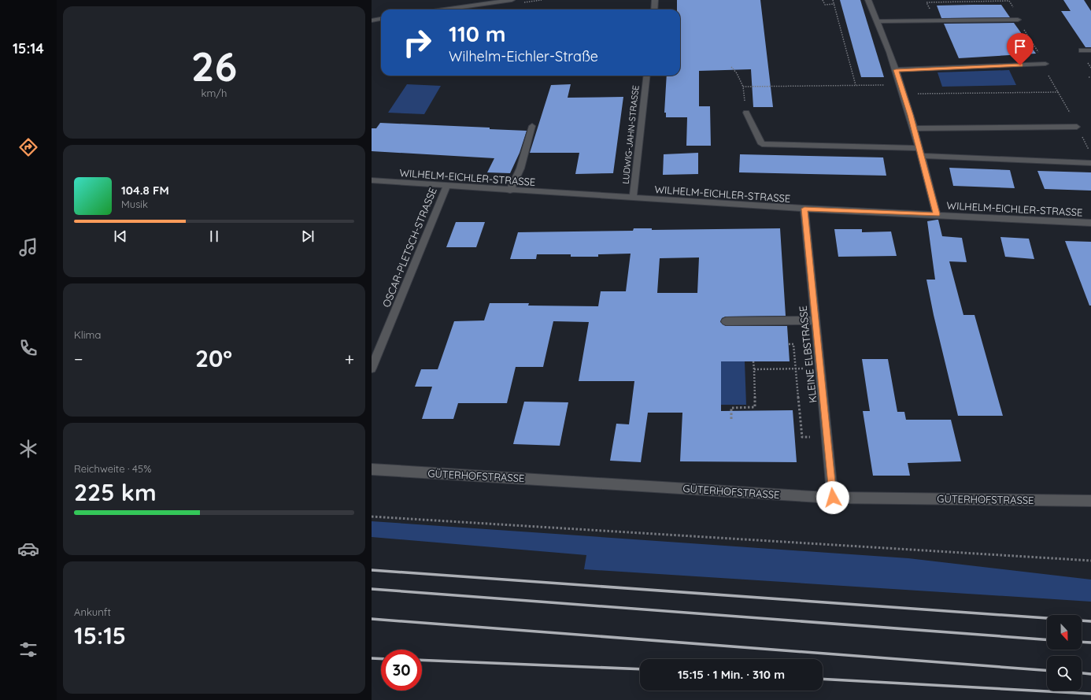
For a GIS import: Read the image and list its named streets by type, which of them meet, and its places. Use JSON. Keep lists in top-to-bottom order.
{
  "streets": {
    "street": [
      "LUDWIG-JAHN-STRASSE",
      "WILHELM-EICHLER-STRASSE",
      "OSCAR-PLETSCH-STRASSE",
      "KLEINE ELBSTRASSE",
      "GÜTERHOFSTRASSE"
    ]
  },
  "crossings": [
    ["LUDWIG-JAHN-STRASSE", "WILHELM-EICHLER-STRASSE"],
    ["WILHELM-EICHLER-STRASSE", "OSCAR-PLETSCH-STRASSE"],
    ["WILHELM-EICHLER-STRASSE", "KLEINE ELBSTRASSE"],
    ["KLEINE ELBSTRASSE", "GÜTERHOFSTRASSE"]
  ],
  "north": "bottom",
  "page": {
    "tabs": "15:14",
    "tile": [
      ["26", "km/h"],
      "Klima",
      ["Reichweite · 45%", "225 km"],
      ["Ankunft", "15:15"]
    ],
    "turn": ["110 m", "Wilhelm-Eichler-Straße"],
    "song": ["104.8 FM", "Musik"],
    "heat": ["−", "20°", "+"],
    "limit": "30",
    "trip": "15:15 · 1 Min. · 310 m"
  }
}
